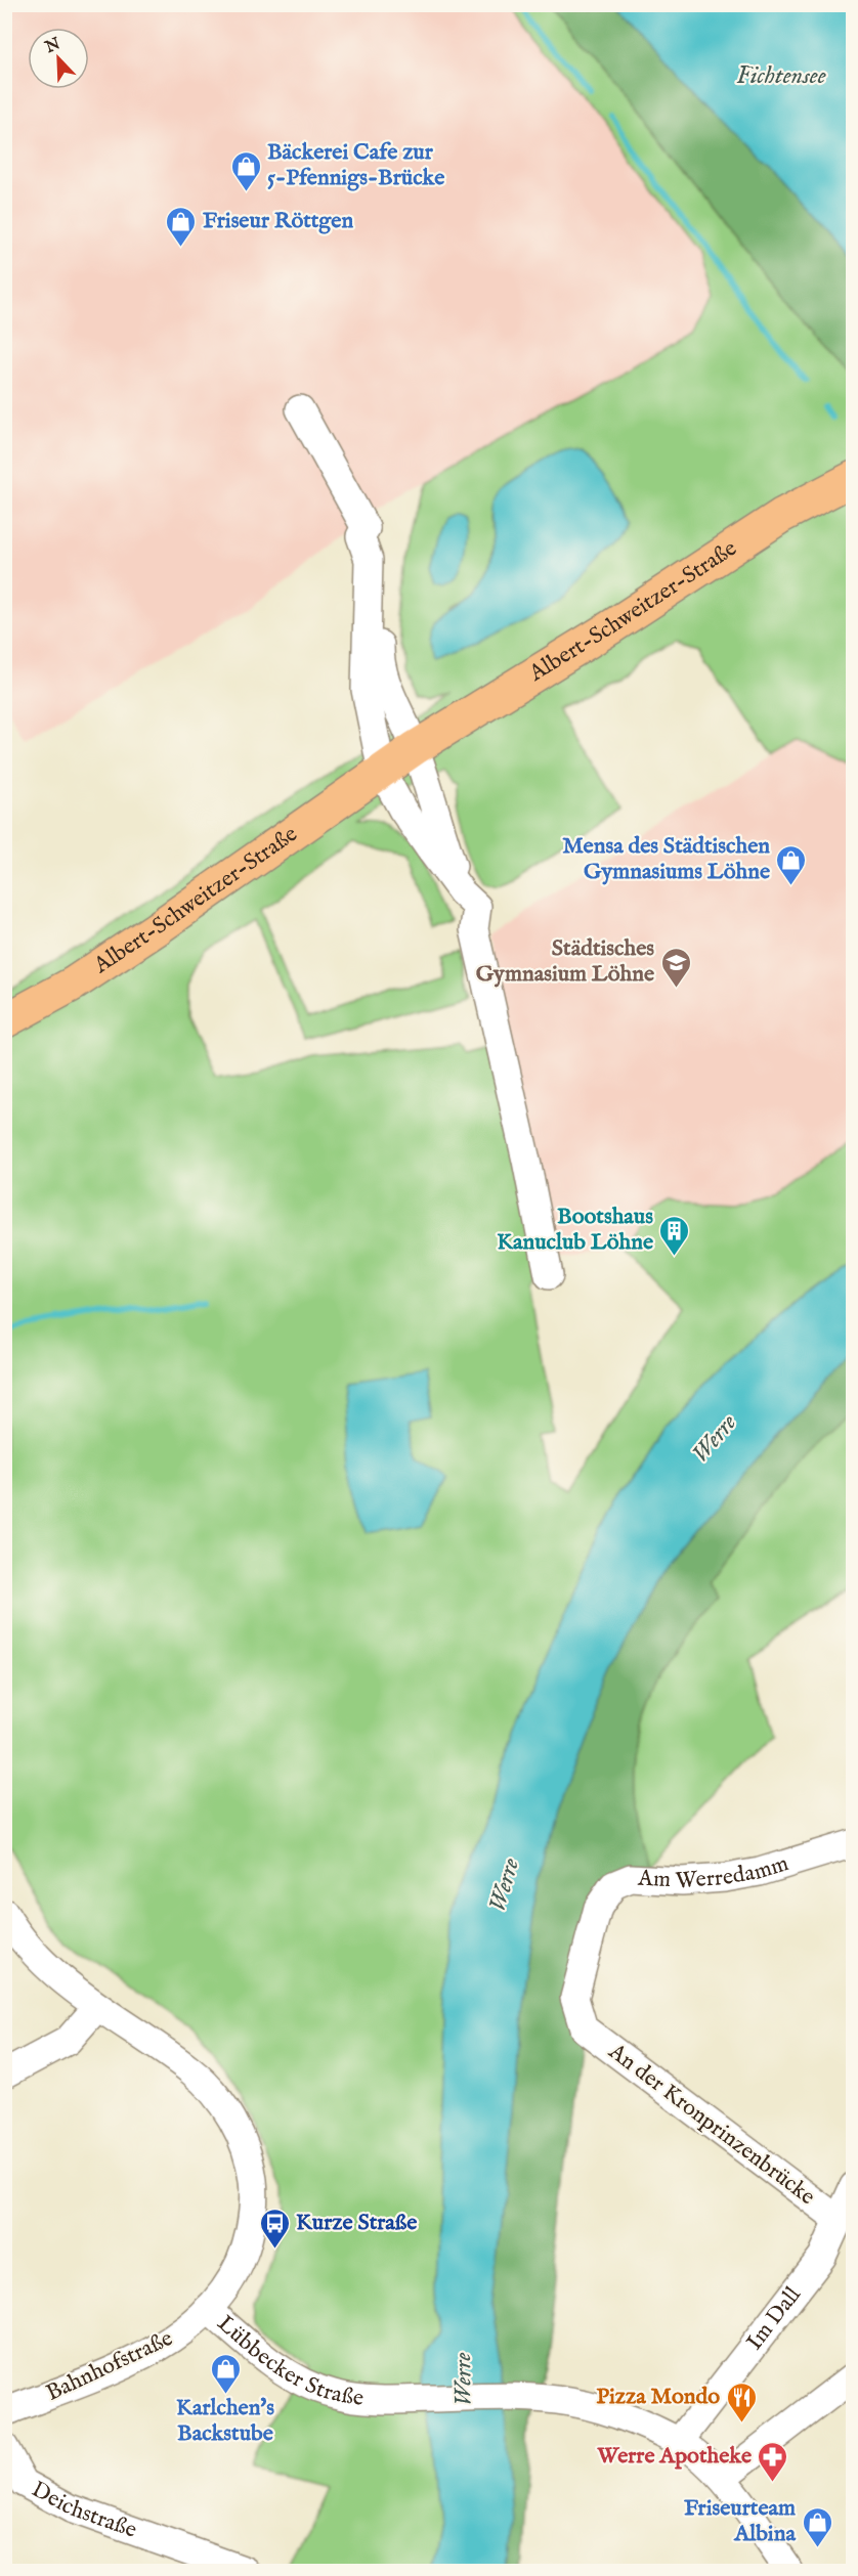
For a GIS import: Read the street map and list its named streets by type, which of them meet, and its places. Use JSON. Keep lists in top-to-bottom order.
{
  "streets": {
    "main road": ["Albert-Schweitzer-Straße"],
    "street": [
      "Am Werredamm",
      "An der Kronprinzenbrücke",
      "Im Dall",
      "Lübbecker Straße",
      "Bahnhofstraße",
      "Deichstraße"
    ]
  },
  "crossings": [
    ["Am Werredamm", "An der Kronprinzenbrücke"],
    ["An der Kronprinzenbrücke", "Im Dall"],
    ["Im Dall", "Lübbecker Straße"],
    ["Lübbecker Straße", "Bahnhofstraße"]
  ],
  "water": ["Fichtensee", "Werre"],
  "places": {
    "shop": [
      "Bäckerei Cafe zur 5-Pfennigs-Brücke",
      "Friseur Röttgen",
      "Mensa des Städtischen Gymnasiums Löhne",
      "Karlchen's Backstube",
      "Friseurteam Albina"
    ],
    "school or university": ["Städtisches Gymnasium Löhne"],
    "building": ["Bootshaus Kanuclub Löhne"],
    "bus stop": ["Kurze Straße"],
    "restaurant": ["Pizza Mondo"],
    "pharmacy": ["Werre Apotheke"]
  },
  "north": "top left"
}
